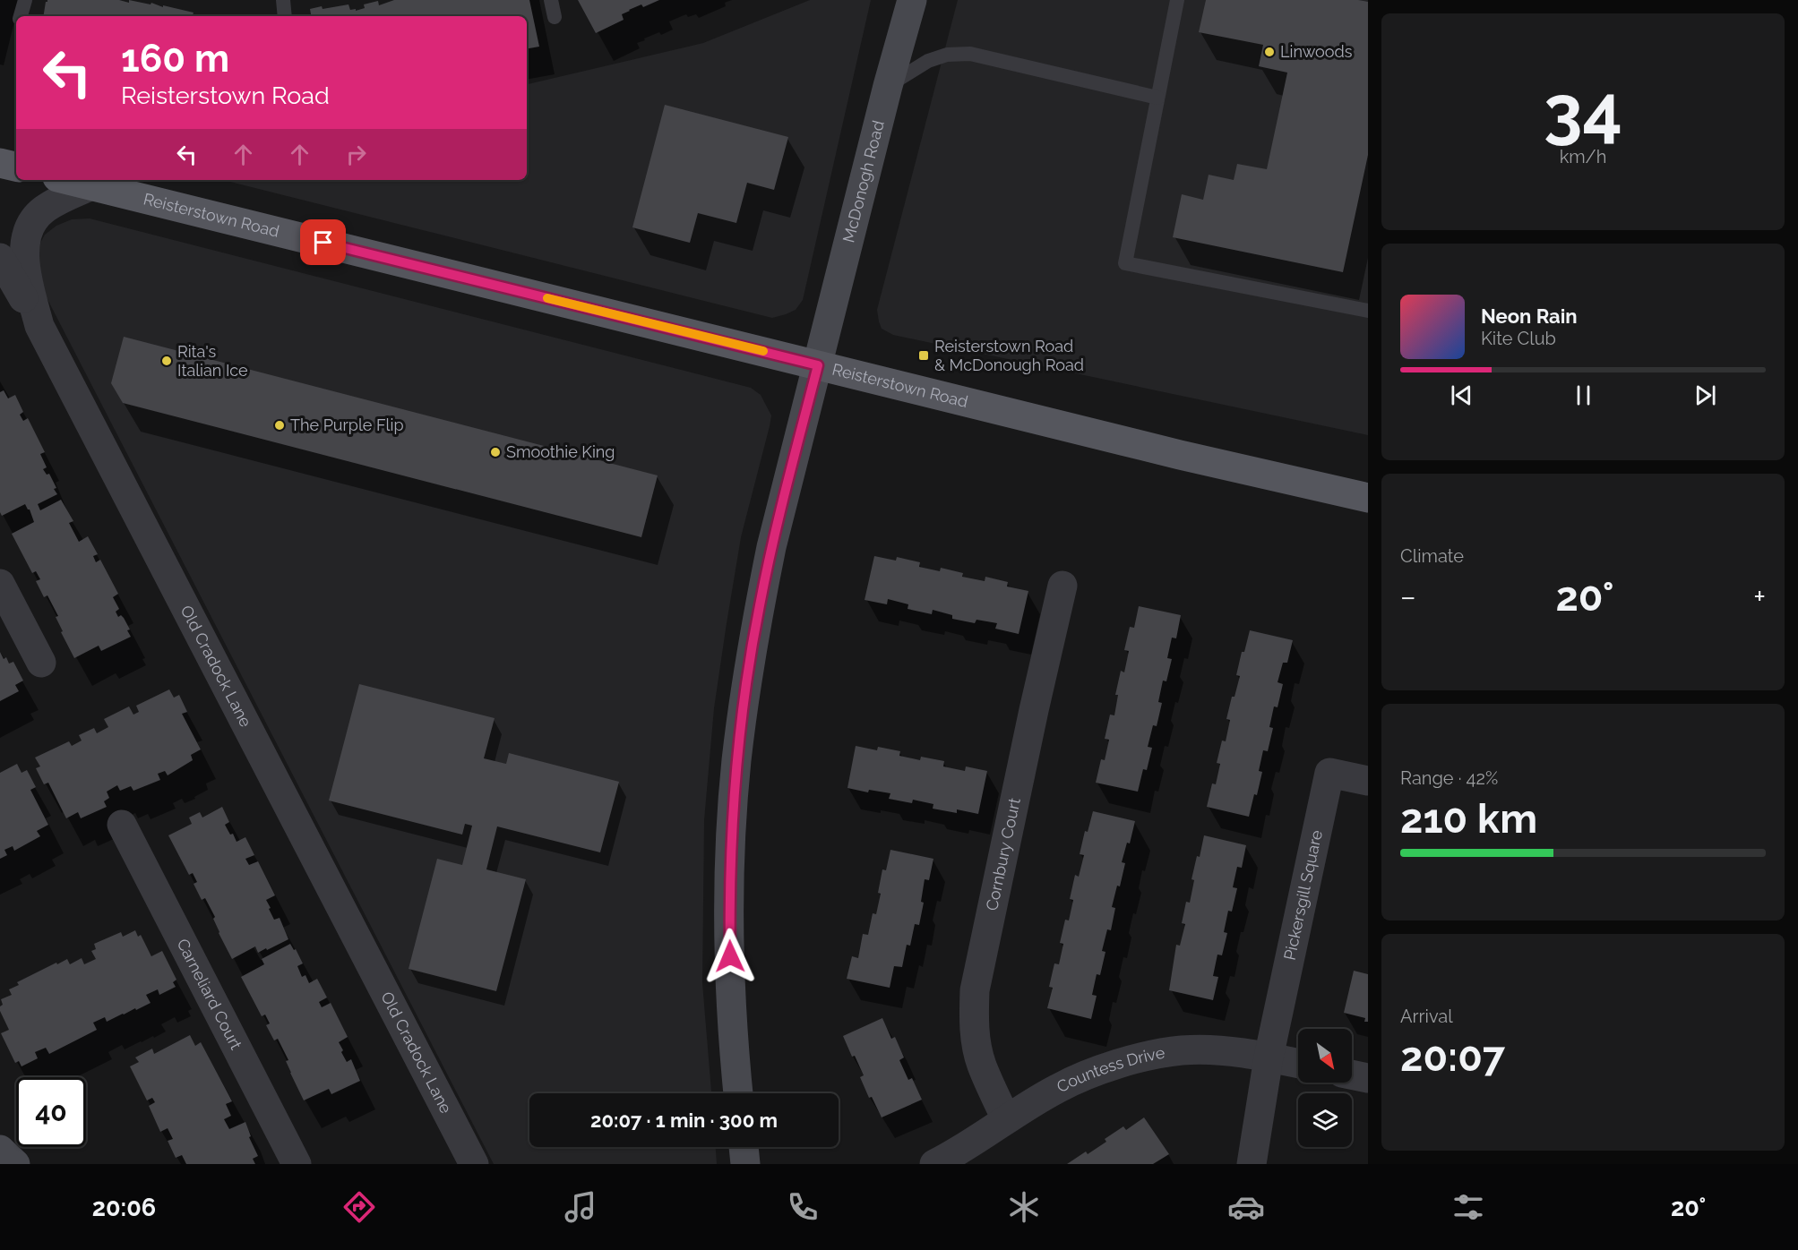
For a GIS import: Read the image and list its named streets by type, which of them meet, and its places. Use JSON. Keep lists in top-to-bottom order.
{
  "streets": {
    "main road": ["Reisterstown Road"],
    "street": [
      "McDonogh Road",
      "Old Cradock Lane",
      "Cornbury Court",
      "Pickersgill Square",
      "Carneliard Court",
      "Countess Drive"
    ]
  },
  "crossings": [
    ["McDonogh Road", "Reisterstown Road"],
    ["Reisterstown Road", "Old Cradock Lane"],
    ["Cornbury Court", "Countess Drive"],
    ["Pickersgill Square", "Countess Drive"]
  ],
  "places": {
    "other": [
      "Linwoods",
      "Rita's Italian Ice",
      "The Purple Flip",
      "Smoothie King"
    ],
    "transit": ["Reisterstown Road & McDonough Road"]
  },
  "north": "bottom right",
  "page": {
    "tile": [
      ["34", "km/h"],
      "Climate",
      ["Range · 42%", "210 km"],
      ["Arrival", "20:07"]
    ],
    "turn": ["160 m", "Reisterstown Road"],
    "song": ["Neon Rain", "Kite Club"],
    "heat": ["−", "20°", "+"],
    "limit": "40",
    "trip": "20:07 · 1 min · 300 m",
    "tabs": ["20:06", "20°"]
  }
}
